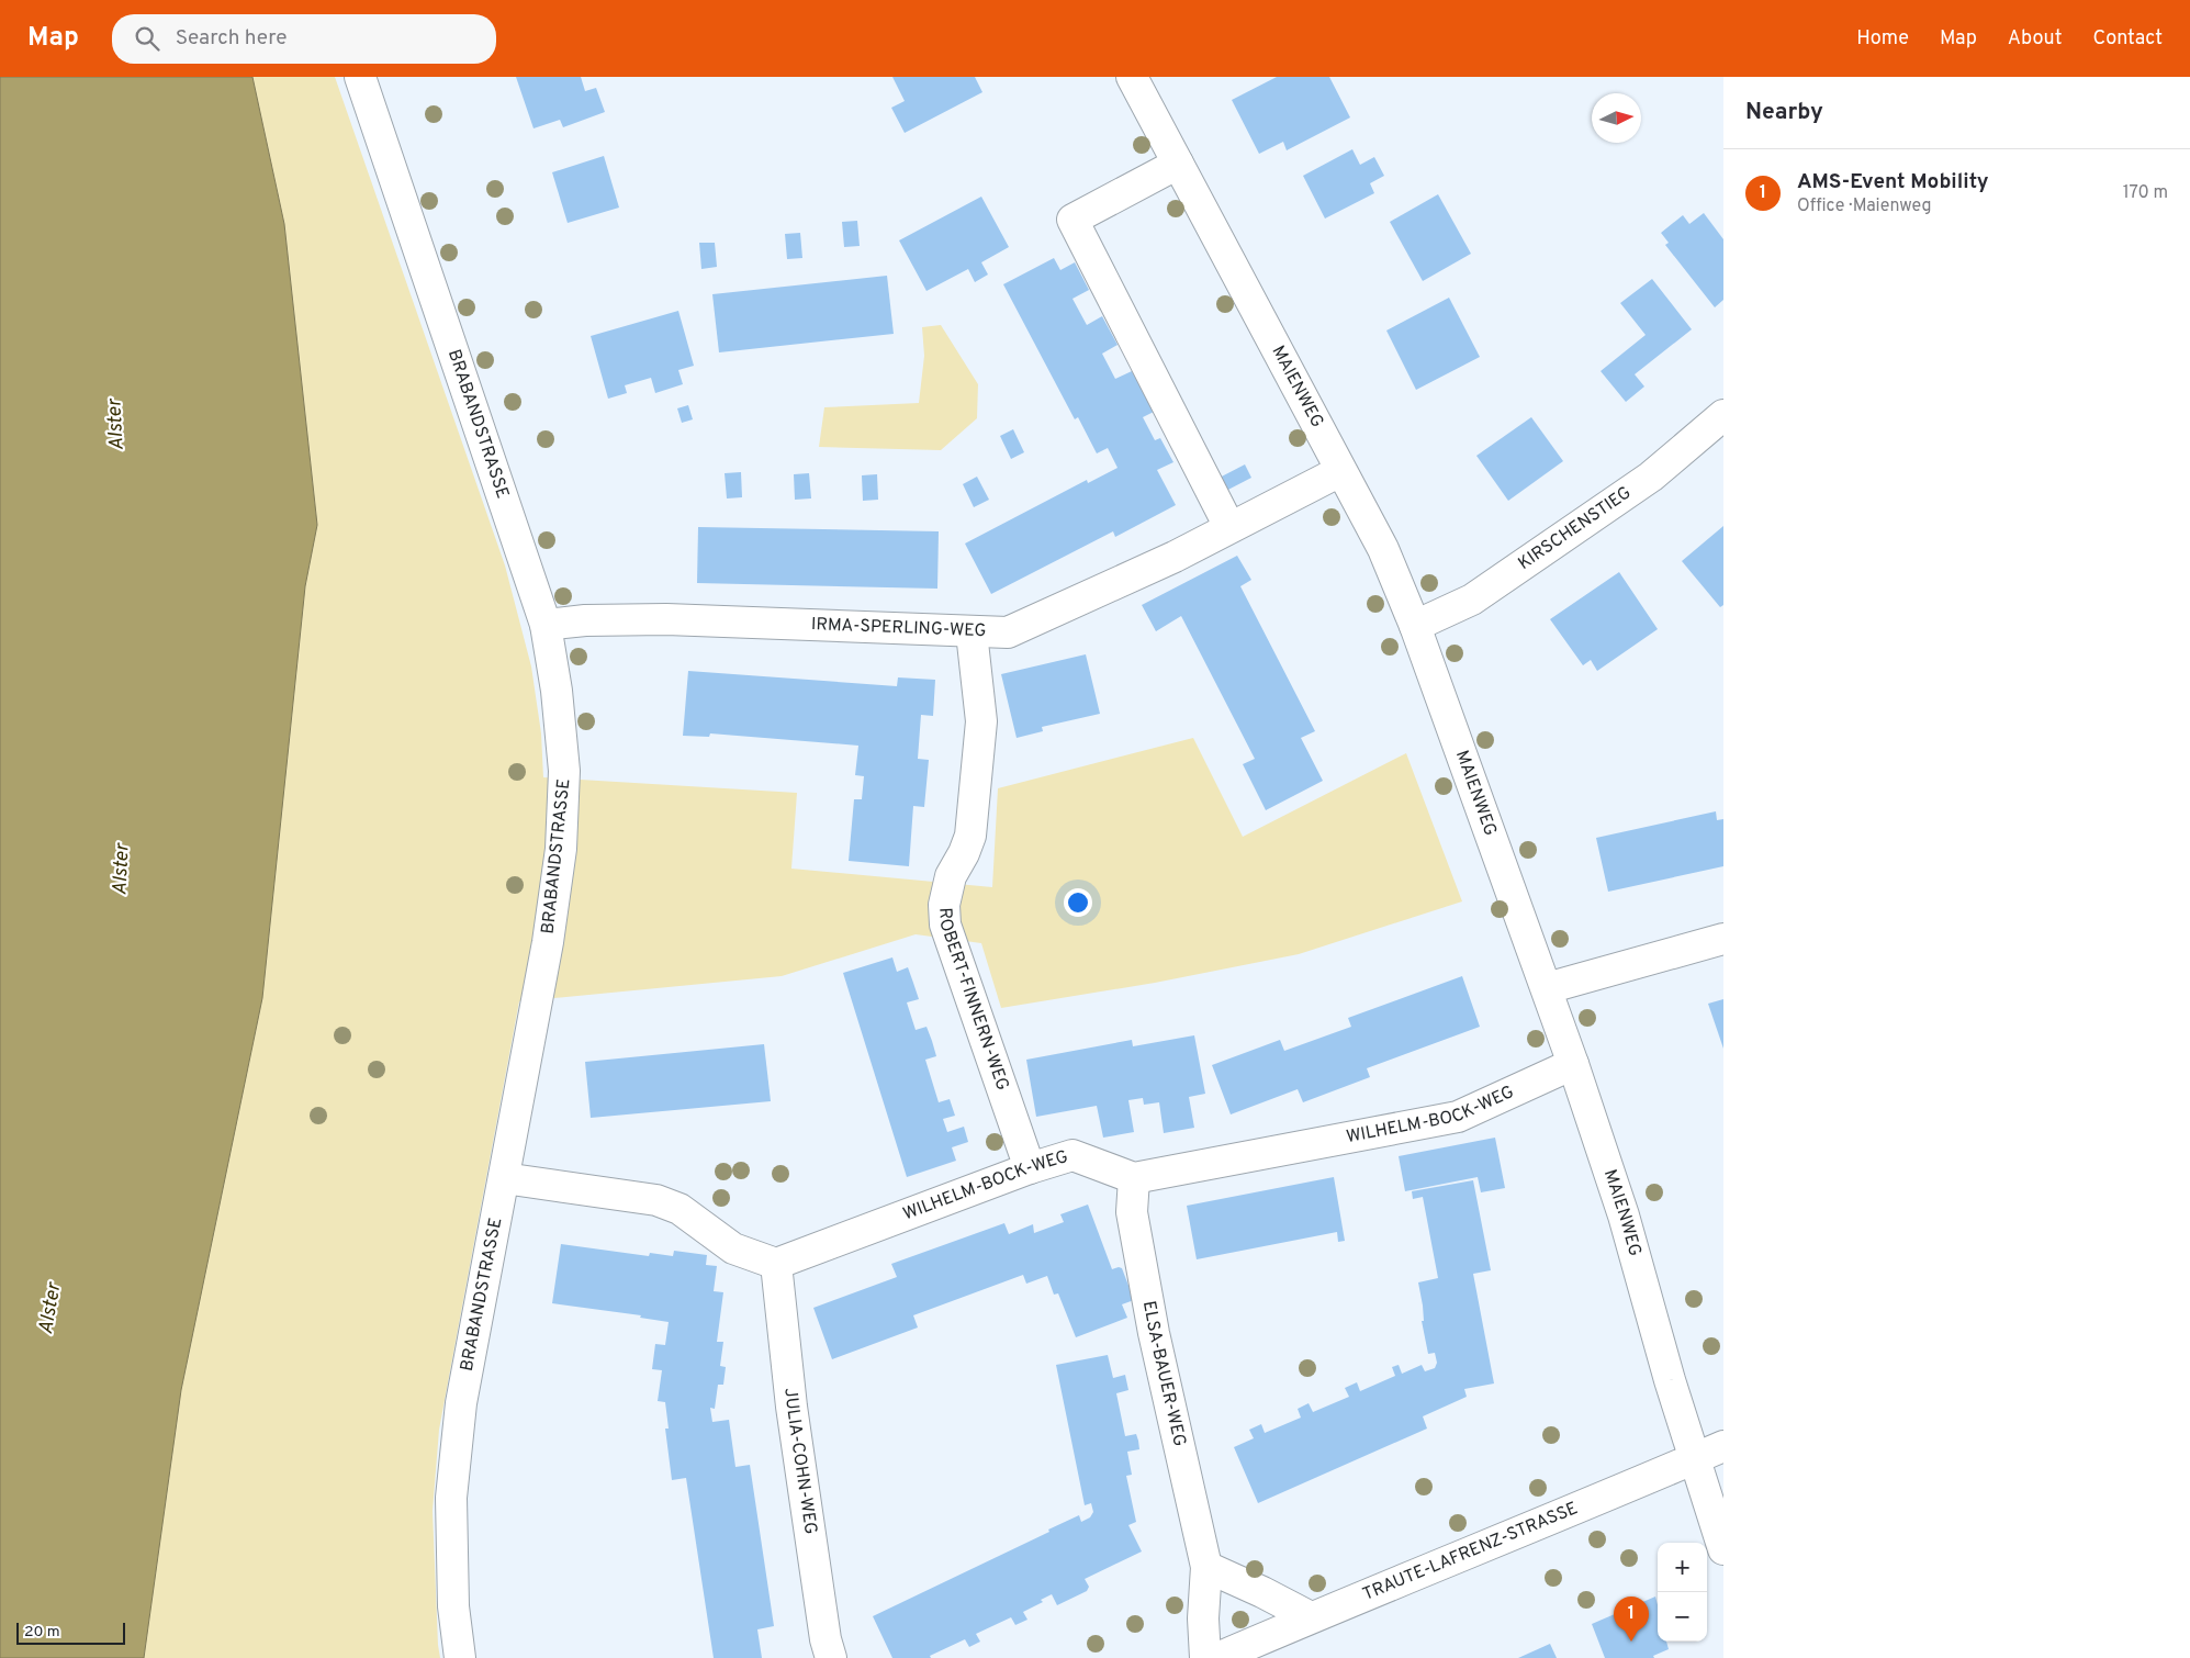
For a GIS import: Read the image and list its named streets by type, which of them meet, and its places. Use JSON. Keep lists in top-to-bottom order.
{
  "streets": {
    "street": [
      "MAIENWEG",
      "BRABANDSTRASSE",
      "KIRSCHENSTIEG",
      "IRMA-SPERLING-WEG",
      "ROBERT-FINNERN-WEG",
      "WILHELM-BOCK-WEG",
      "ELSA-BAUER-WEG",
      "JULIA-COHN-WEG",
      "TRAUTE-LAFRENZ-STRASSE"
    ]
  },
  "crossings": [
    ["MAIENWEG", "KIRSCHENSTIEG"],
    ["MAIENWEG", "IRMA-SPERLING-WEG"],
    ["MAIENWEG", "WILHELM-BOCK-WEG"],
    ["MAIENWEG", "TRAUTE-LAFRENZ-STRASSE"],
    ["BRABANDSTRASSE", "IRMA-SPERLING-WEG"],
    ["IRMA-SPERLING-WEG", "ROBERT-FINNERN-WEG"],
    ["ROBERT-FINNERN-WEG", "WILHELM-BOCK-WEG"],
    ["WILHELM-BOCK-WEG", "ELSA-BAUER-WEG"],
    ["WILHELM-BOCK-WEG", "JULIA-COHN-WEG"]
  ],
  "water": ["Alster"],
  "scale_bar": "20 m",
  "north": "right",
  "page": {
    "header": "Map",
    "search": "Search here",
    "nav": [
      "Home",
      "Map",
      "About",
      "Contact"
    ],
    "heading": "Nearby",
    "list": [
      {
        "mark": "1",
        "name": "AMS-Event Mobility",
        "note": "Office · Maienweg",
        "value": "170 m"
      }
    ],
    "map_buttons": ["+", "−"],
    "pins": "1",
    "scale": "20 m"
  }
}
